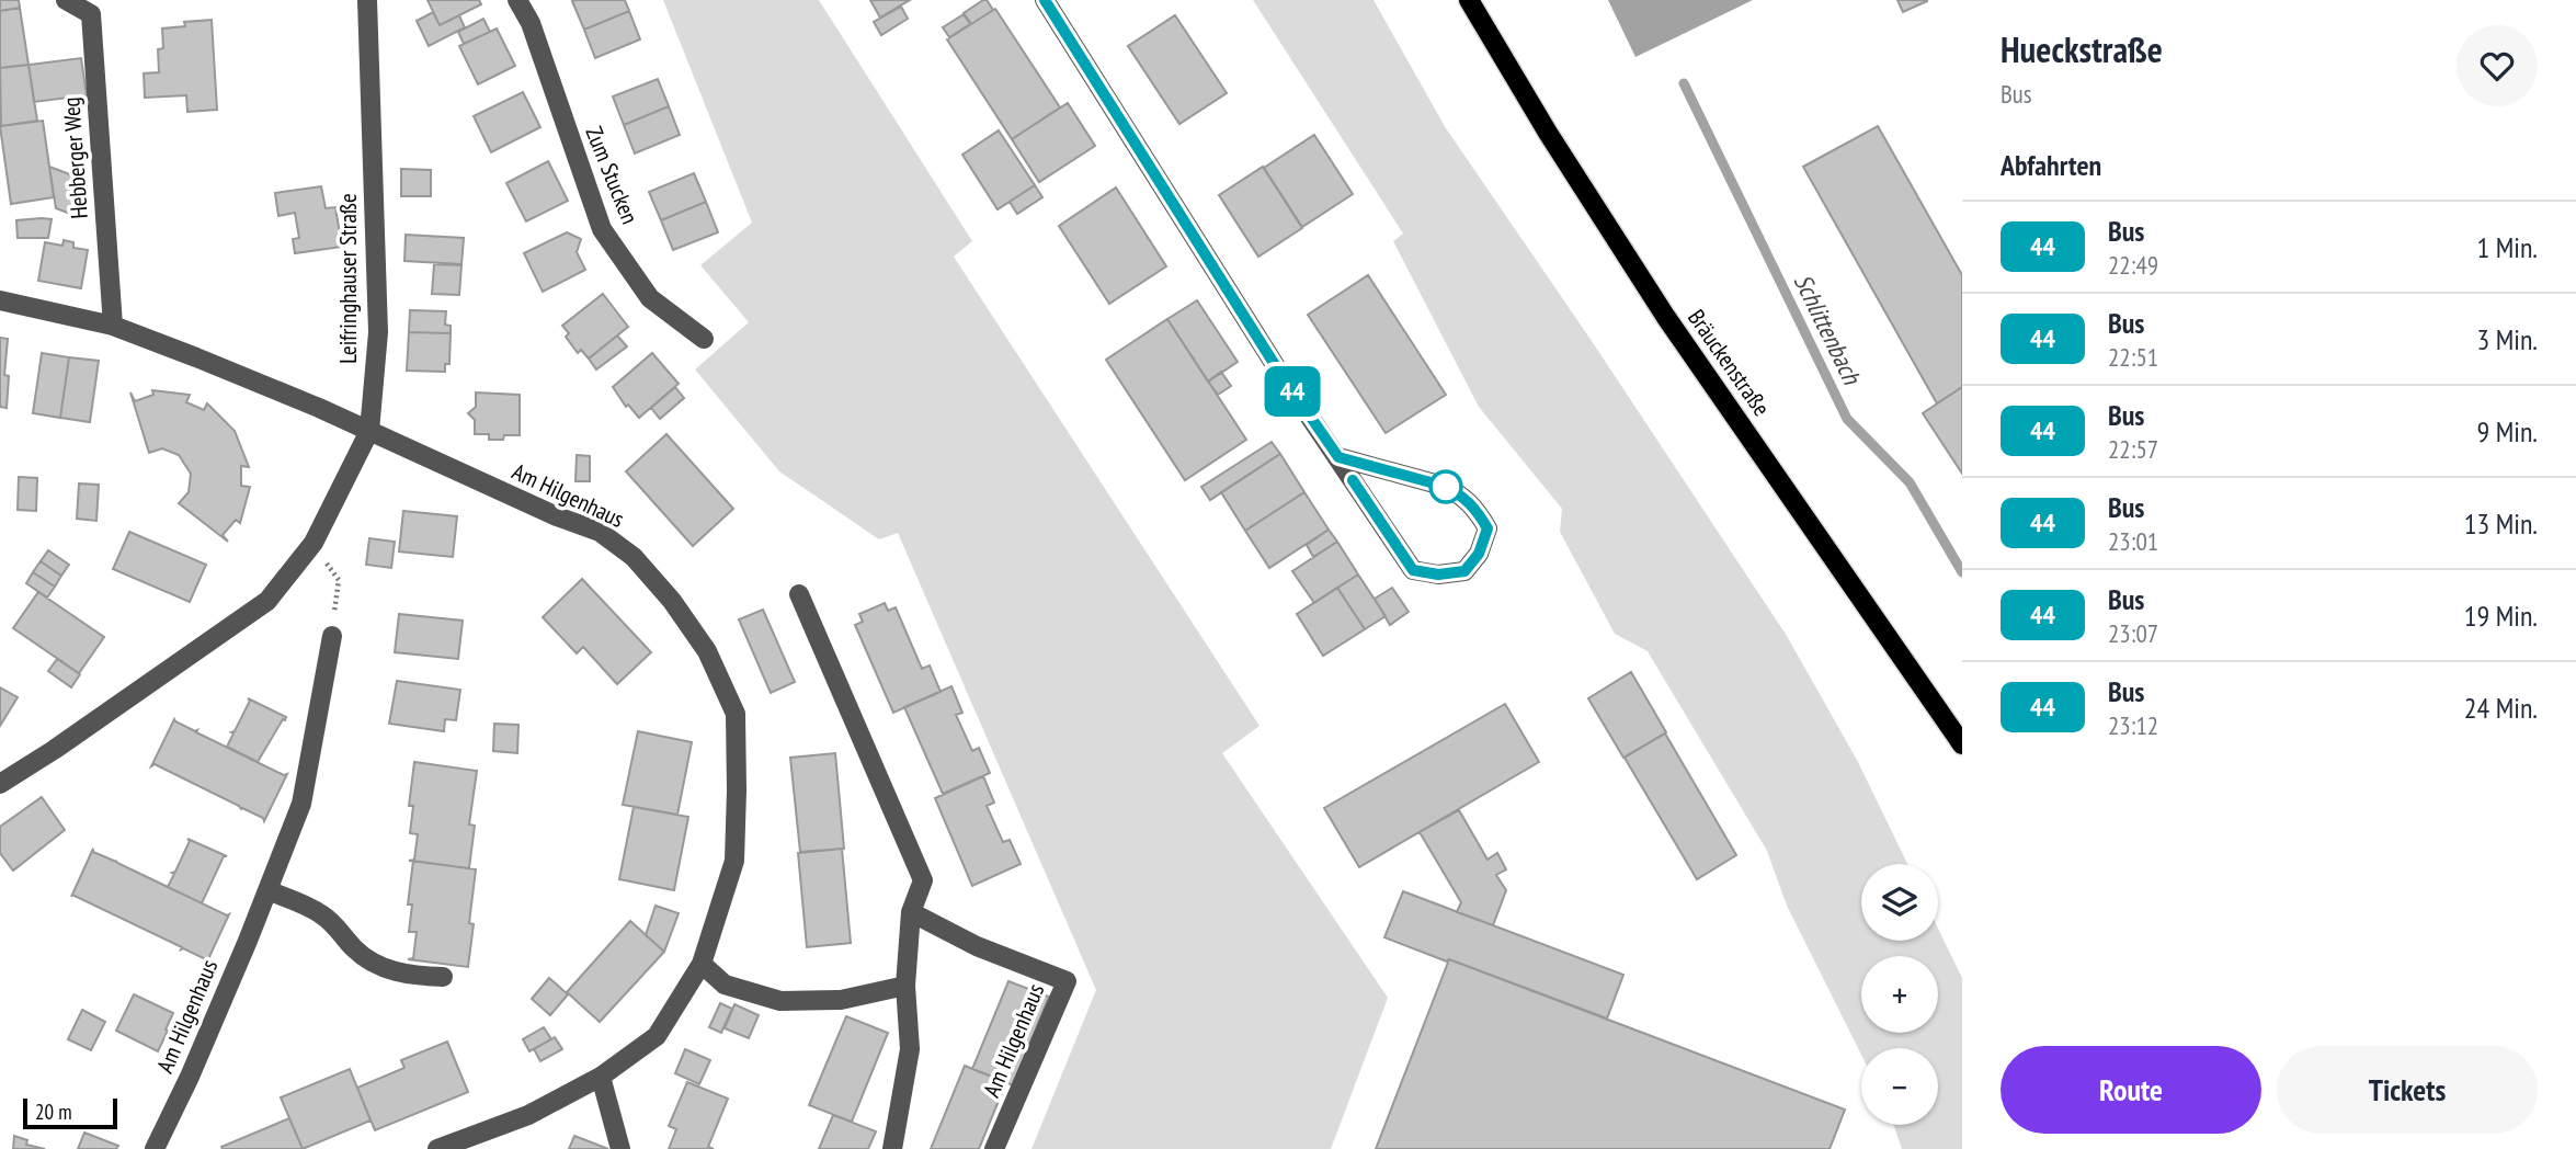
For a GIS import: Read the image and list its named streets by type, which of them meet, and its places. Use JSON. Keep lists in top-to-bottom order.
{
  "streets": {
    "main road": ["Bräuckenstraße"],
    "street": [
      "Hebberger Weg",
      "Zum Stucken",
      "Leifringhauser Straße",
      "Am Hilgenhaus"
    ]
  },
  "crossings": [
    ["Leifringhauser Straße", "Am Hilgenhaus"]
  ],
  "water": ["Schlittenbach"],
  "lines": ["bus line 44"],
  "scale_bar": "20 m",
  "page": {
    "on_map": "44",
    "heading": [
      ["Hueckstraße", "Bus"],
      "Abfahrten"
    ],
    "list": [
      {
        "mark": "44",
        "name": "Bus",
        "note": "22:49",
        "value": "1 Min."
      },
      {
        "mark": "44",
        "name": "Bus",
        "note": "22:51",
        "value": "3 Min."
      },
      {
        "mark": "44",
        "name": "Bus",
        "note": "22:57",
        "value": "9 Min."
      },
      {
        "mark": "44",
        "name": "Bus",
        "note": "23:01",
        "value": "13 Min."
      },
      {
        "mark": "44",
        "name": "Bus",
        "note": "23:07",
        "value": "19 Min."
      },
      {
        "mark": "44",
        "name": "Bus",
        "note": "23:12",
        "value": "24 Min."
      }
    ],
    "map_buttons": ["+", "−"],
    "buttons": ["Route", "Tickets"],
    "scale": "20 m"
  }
}
